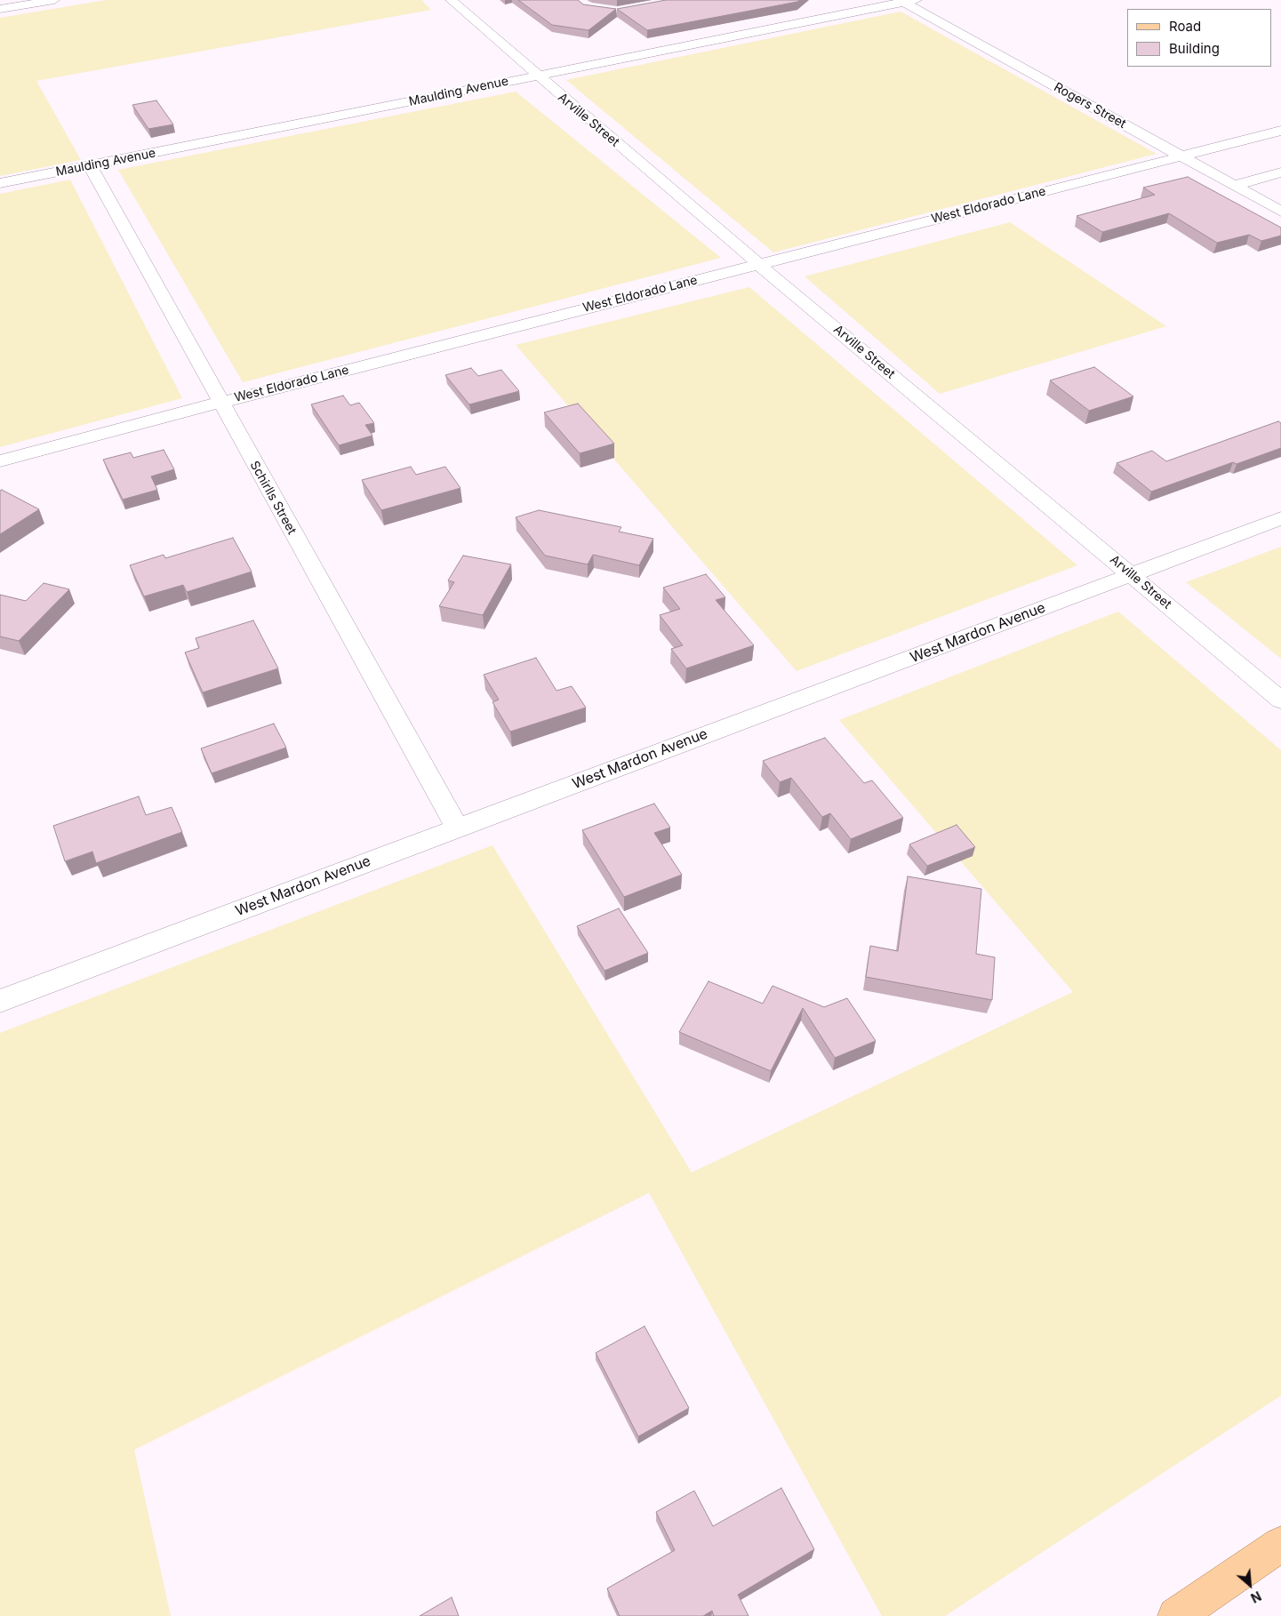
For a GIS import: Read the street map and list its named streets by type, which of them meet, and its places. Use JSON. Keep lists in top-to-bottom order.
{
  "streets": {
    "street": [
      "Maulding Avenue",
      "Rogers Street",
      "Arville Street",
      "West Eldorado Lane",
      "Schirlls Street",
      "West Mardon Avenue"
    ]
  },
  "crossings": [
    ["Maulding Avenue", "Rogers Street"],
    ["Maulding Avenue", "Arville Street"],
    ["Maulding Avenue", "Schirlls Street"],
    ["Rogers Street", "West Eldorado Lane"],
    ["Arville Street", "West Eldorado Lane"],
    ["Arville Street", "West Mardon Avenue"],
    ["West Eldorado Lane", "Schirlls Street"],
    ["Schirlls Street", "West Mardon Avenue"]
  ],
  "legend": ["Road", "Building"],
  "north": "bottom right"
}
